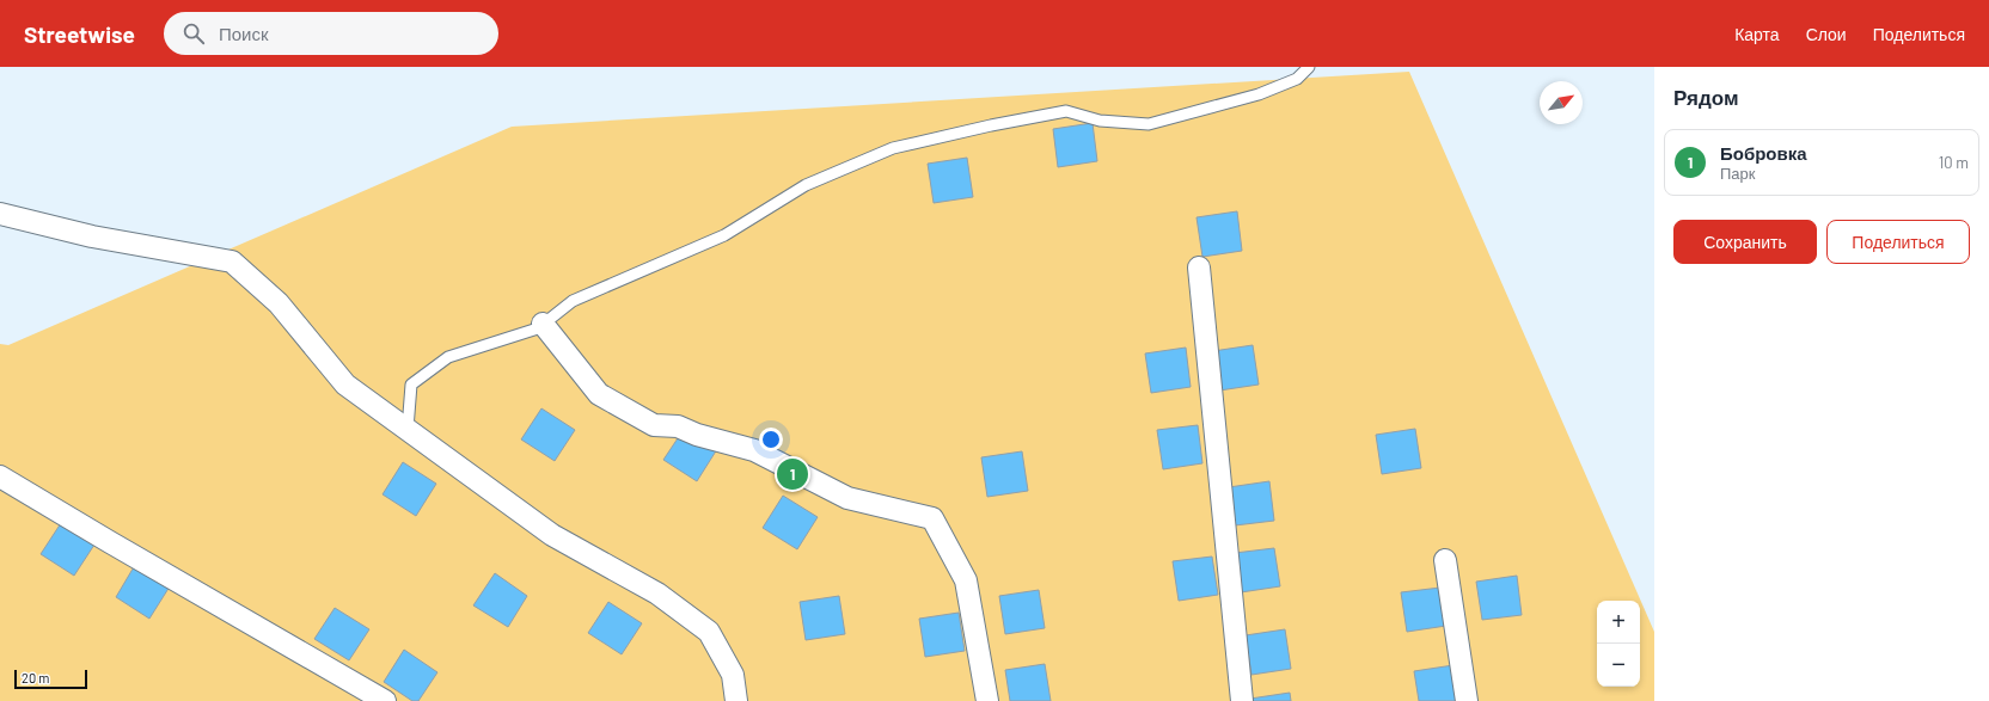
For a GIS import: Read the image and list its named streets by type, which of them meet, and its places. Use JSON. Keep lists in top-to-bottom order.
{
  "scale_bar": "20 m",
  "north": "top right",
  "page": {
    "header": "Streetwise",
    "search": "Поиск",
    "nav": ["Карта", "Слои", "Поделиться"],
    "heading": "Рядом",
    "list": [
      {
        "mark": "1",
        "name": "Бобровка",
        "note": "Парк",
        "value": "10 m"
      }
    ],
    "buttons": ["Сохранить", "Поделиться"],
    "pins": "1",
    "map_buttons": ["+", "−"],
    "scale": "20 m"
  }
}
